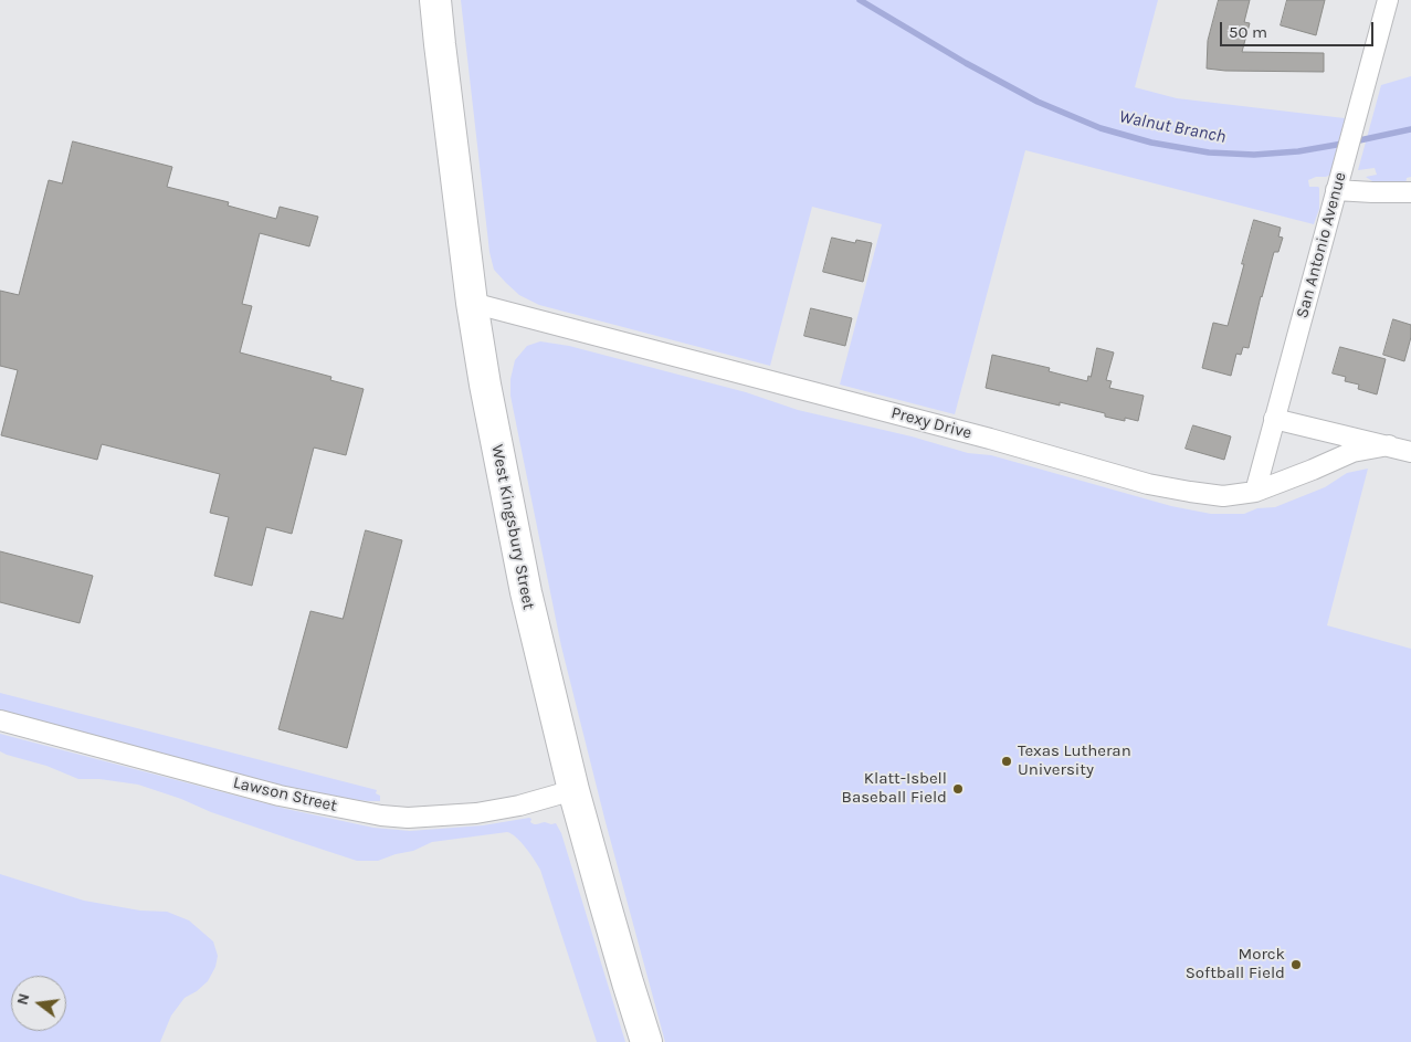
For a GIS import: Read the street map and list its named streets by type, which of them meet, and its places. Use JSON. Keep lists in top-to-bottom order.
{
  "streets": {
    "main road": ["West Kingsbury Street"],
    "street": ["San Antonio Avenue", "Prexy Drive", "Lawson Street"]
  },
  "crossings": [
    ["San Antonio Avenue", "Prexy Drive"],
    ["Prexy Drive", "West Kingsbury Street"],
    ["West Kingsbury Street", "Lawson Street"]
  ],
  "water": ["Walnut Branch"],
  "places": ["Texas Lutheran University", "Klatt-Isbell Baseball Field", "Morck Softball Field"],
  "scale_bar": "50 m",
  "north": "left"
}
